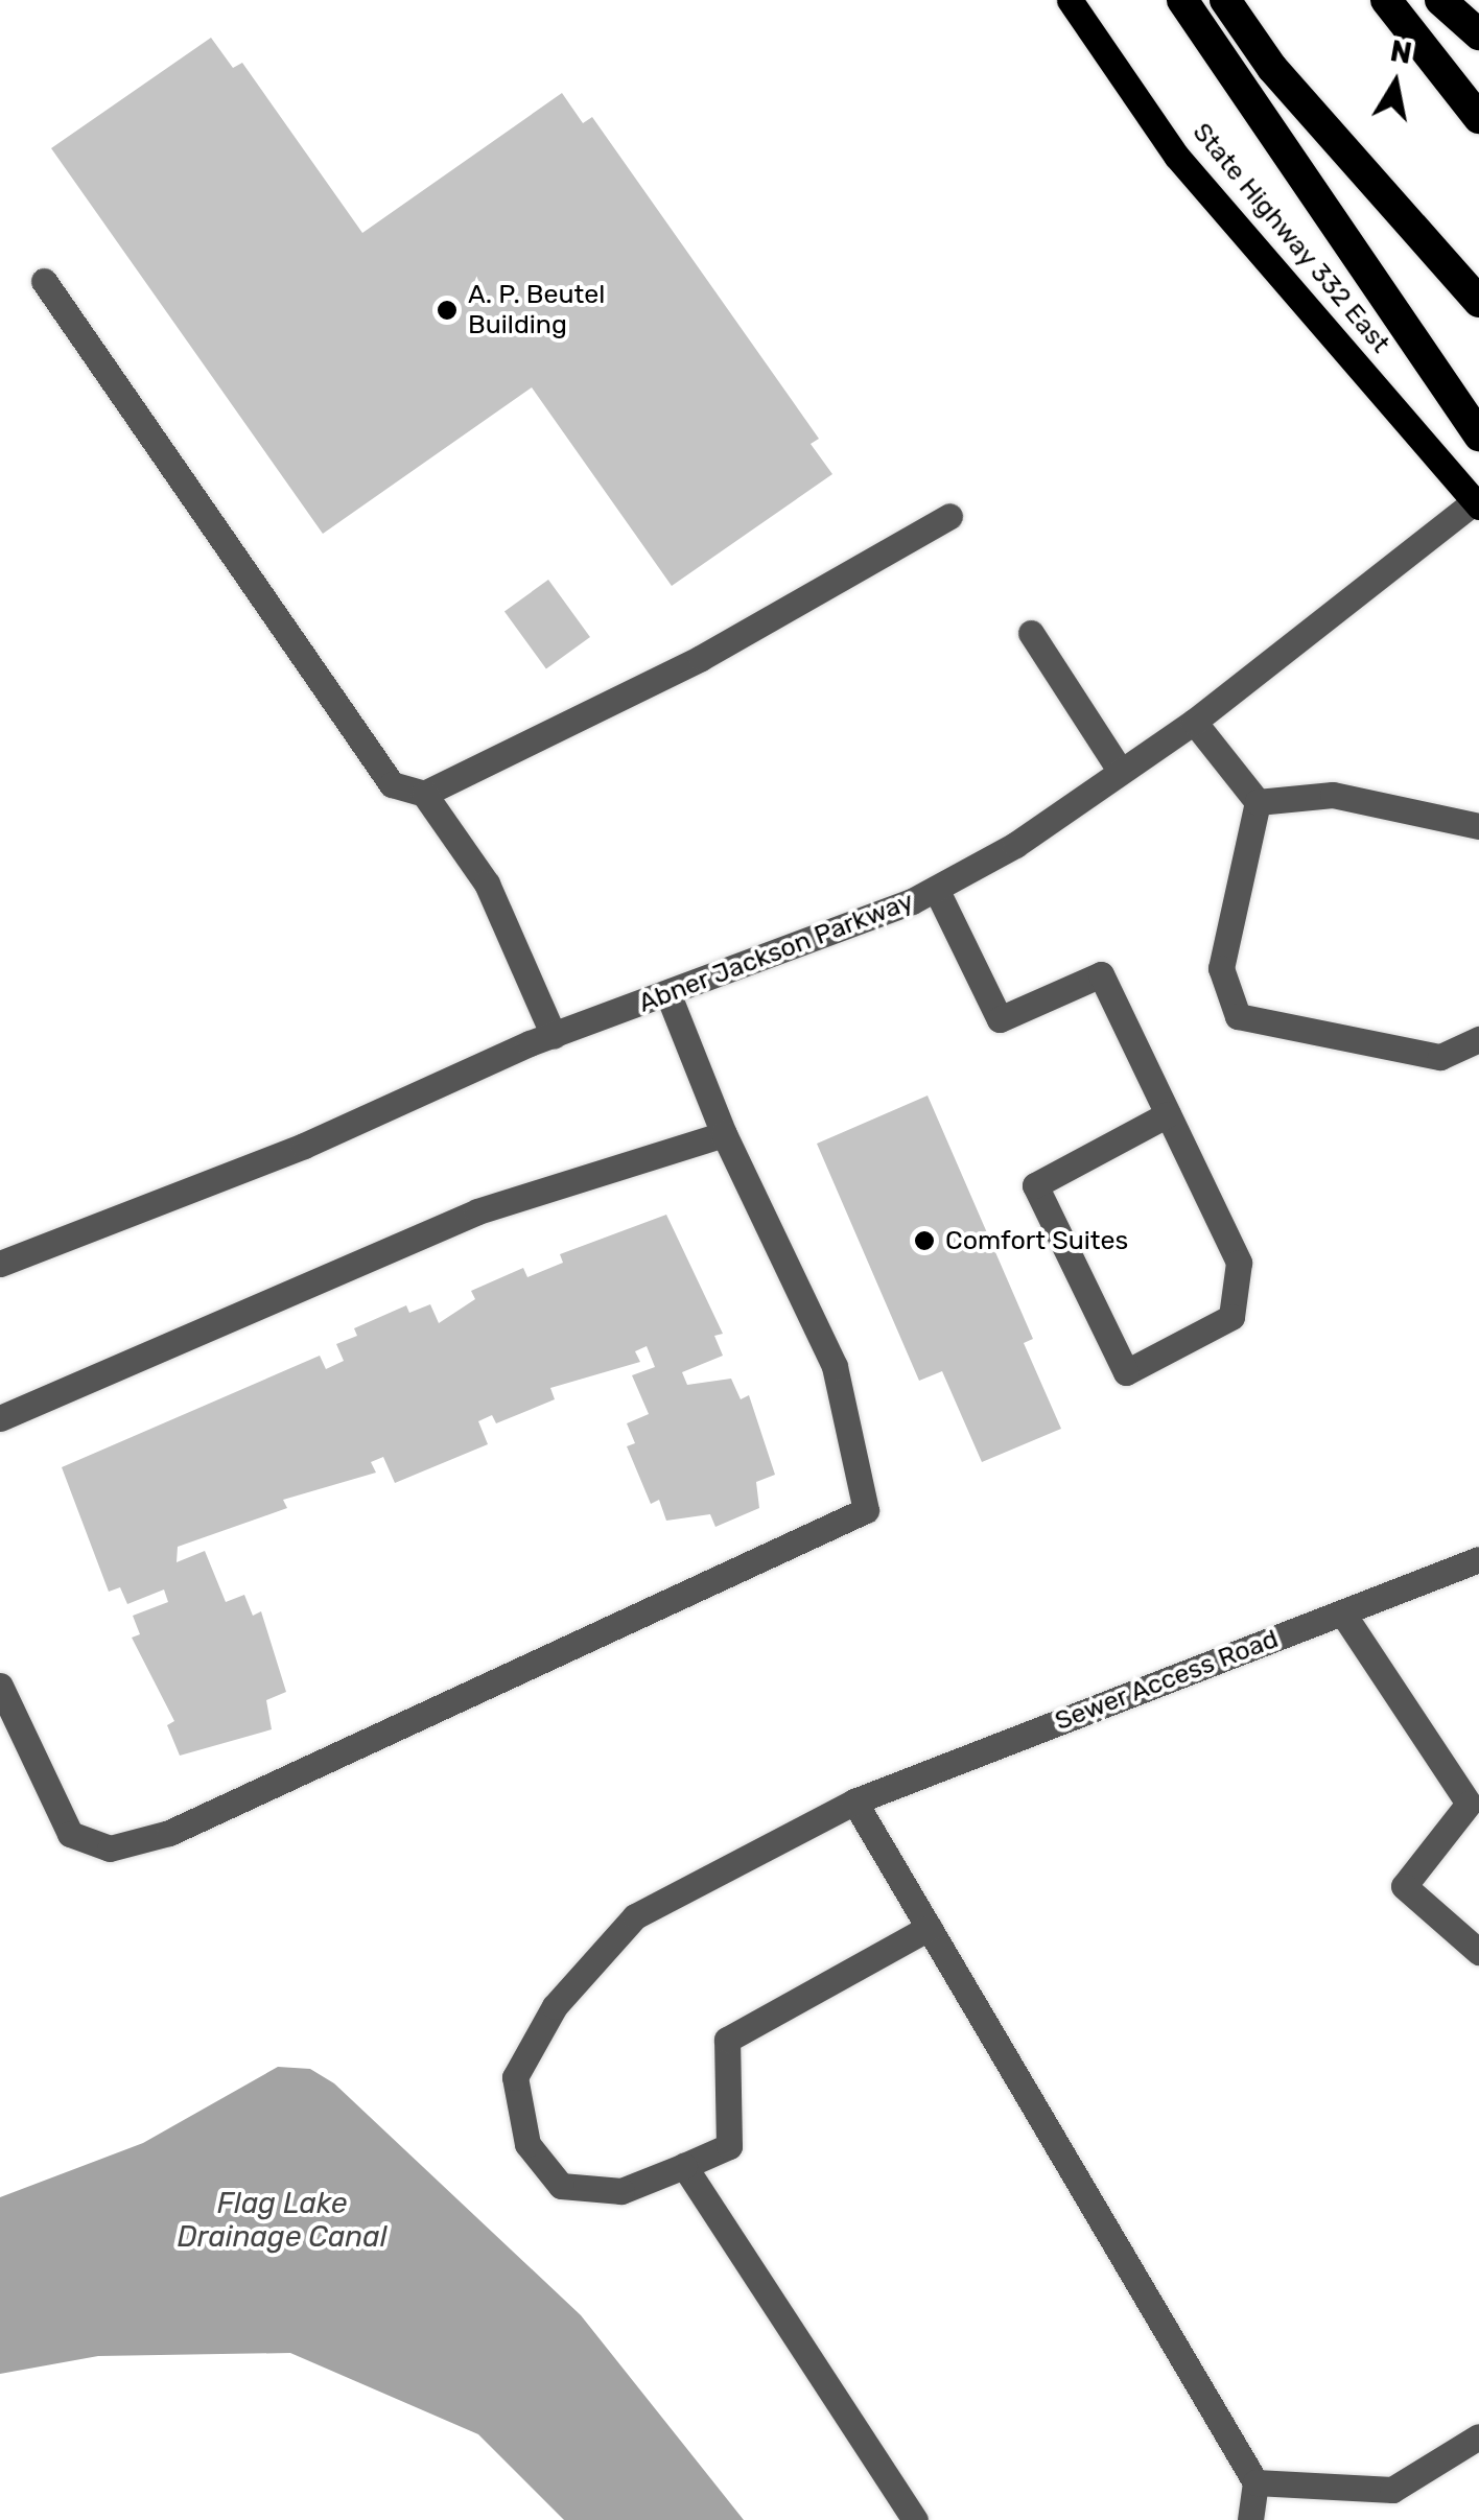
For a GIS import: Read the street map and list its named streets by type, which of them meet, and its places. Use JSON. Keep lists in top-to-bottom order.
{
  "streets": {
    "main road": ["State Highway 332 East"],
    "street": ["Abner Jackson Parkway", "Sewer Access Road"]
  },
  "crossings": [
    ["State Highway 332 East", "Abner Jackson Parkway"]
  ],
  "water": ["Flag Lake Drainage Canal"],
  "places": ["A. P. Beutel Building", "Comfort Suites"],
  "north": "top"
}
